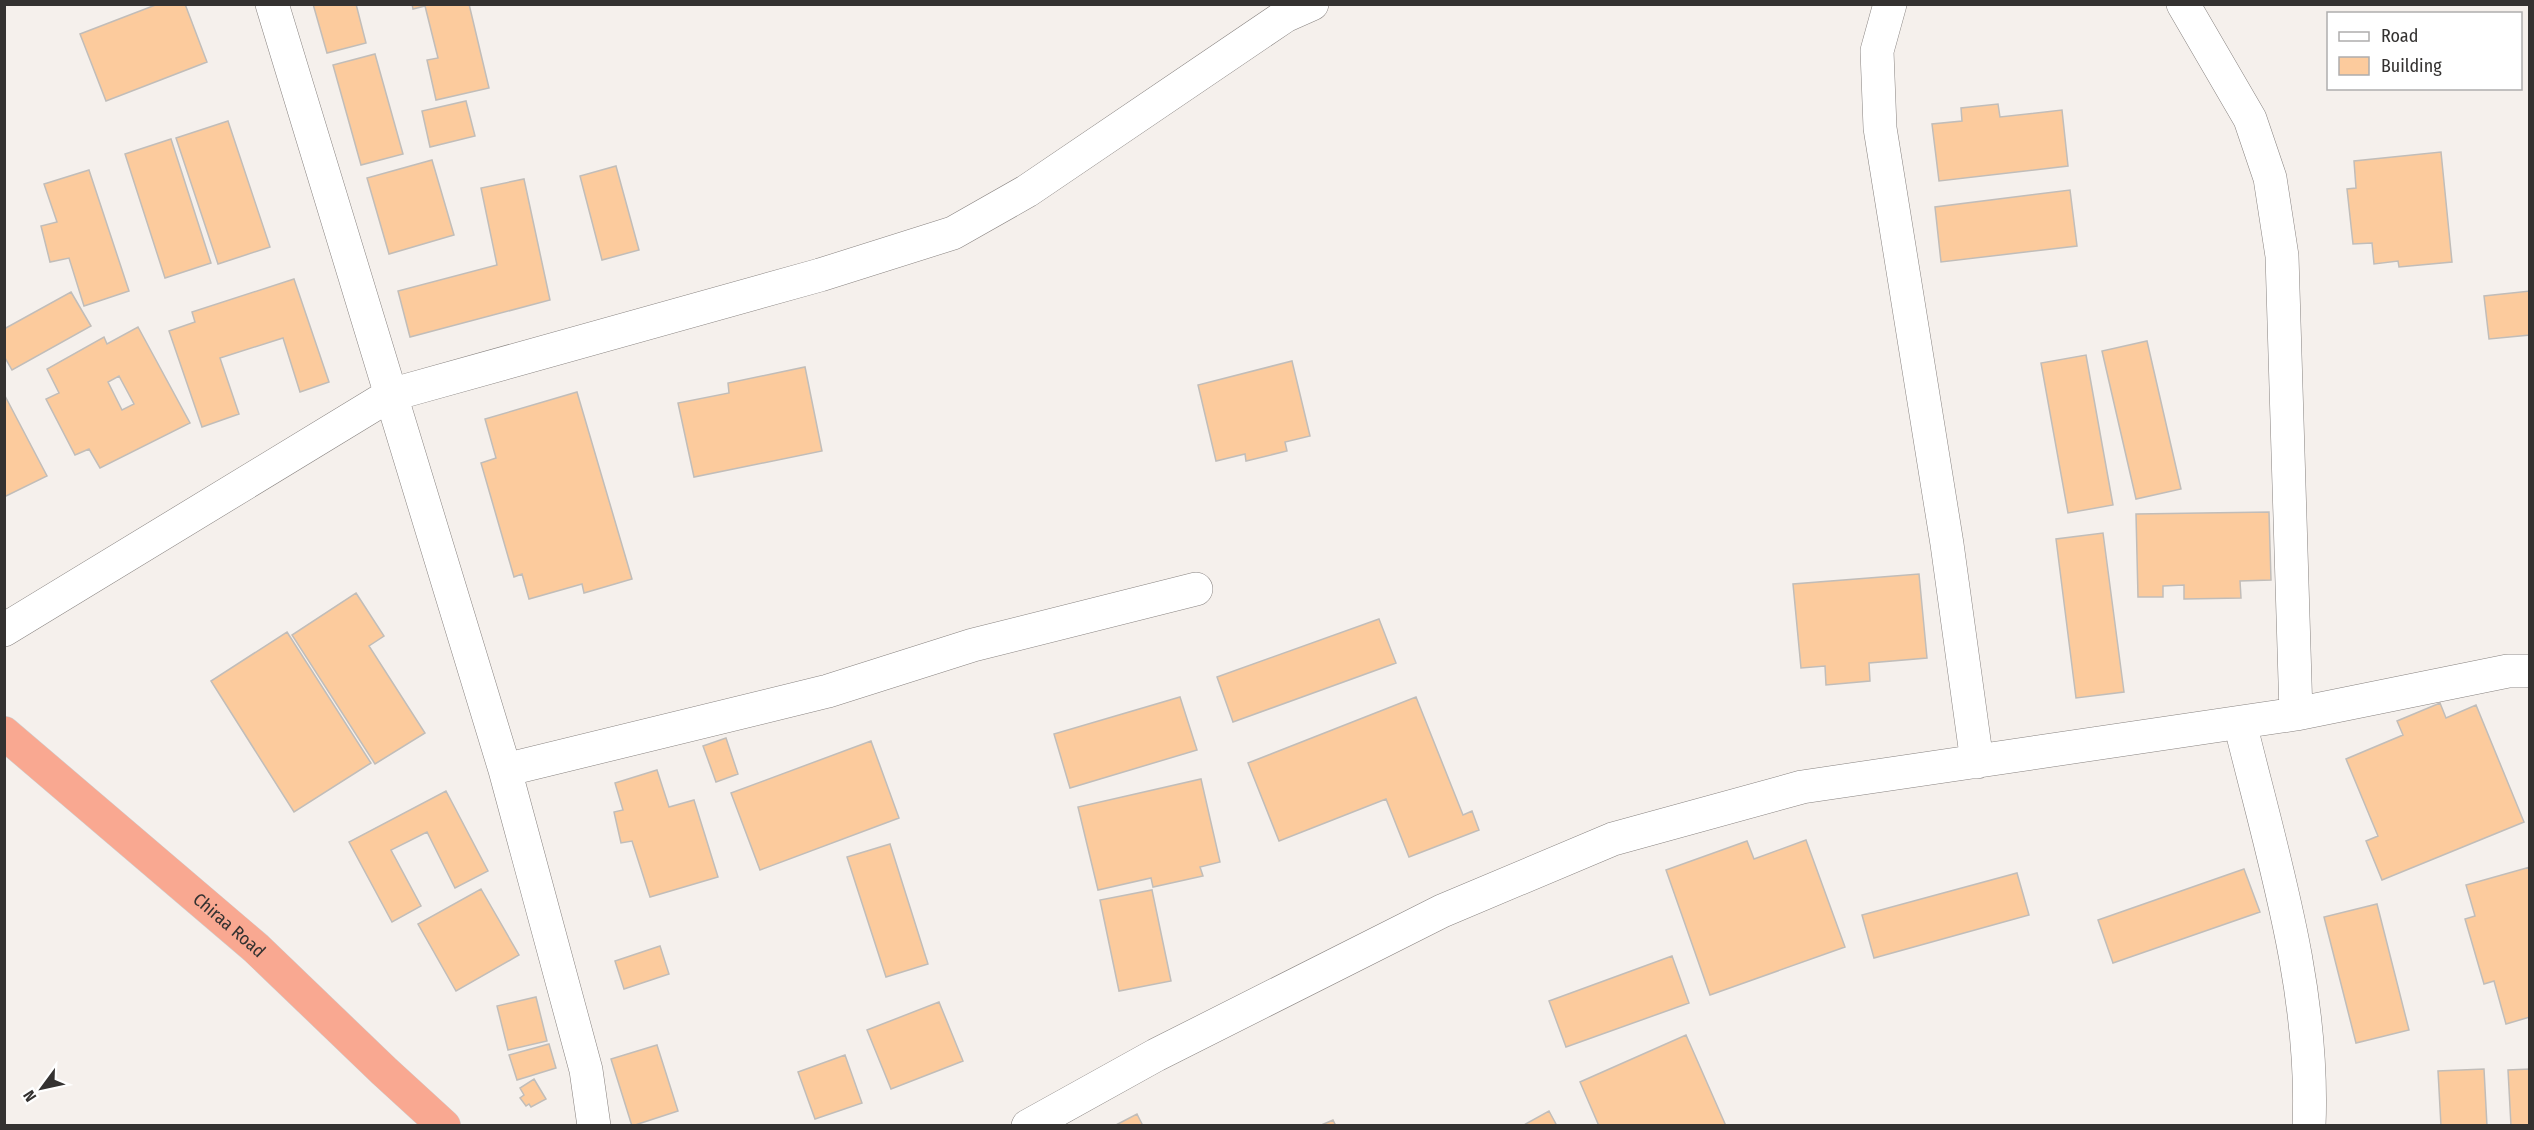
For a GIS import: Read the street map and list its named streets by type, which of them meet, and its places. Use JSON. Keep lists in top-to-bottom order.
{
  "streets": {
    "highway": ["Chiraa Road"]
  },
  "legend": ["Road", "Building"],
  "north": "bottom left"
}
